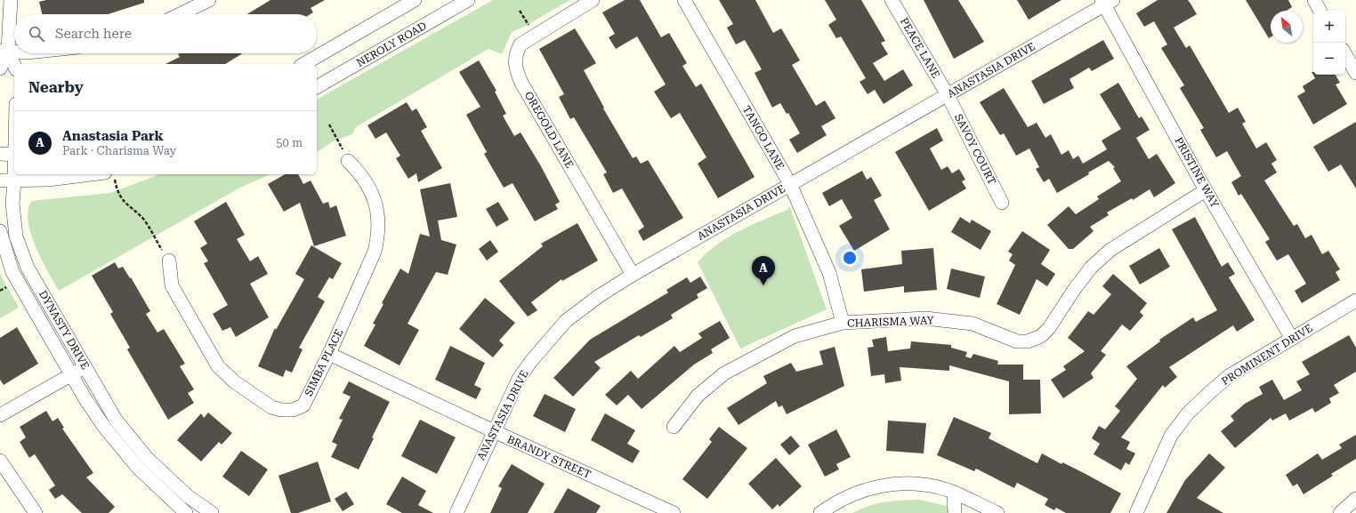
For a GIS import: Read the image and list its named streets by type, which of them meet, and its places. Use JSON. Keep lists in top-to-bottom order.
{
  "streets": {
    "street": [
      "NEROLY ROAD",
      "PEACE LANE",
      "ANASTASIA DRIVE",
      "OREGOLD LANE",
      "TANGO LANE",
      "SAVOY COURT",
      "PRISTINE WAY",
      "CHARISMA WAY",
      "DYNASTY DRIVE",
      "PROMINENT DRIVE",
      "SIMBA PLACE",
      "BRANDY STREET"
    ]
  },
  "crossings": [
    ["PEACE LANE", "ANASTASIA DRIVE"],
    ["PEACE LANE", "SAVOY COURT"],
    ["ANASTASIA DRIVE", "OREGOLD LANE"],
    ["ANASTASIA DRIVE", "TANGO LANE"],
    ["ANASTASIA DRIVE", "SAVOY COURT"],
    ["ANASTASIA DRIVE", "PRISTINE WAY"],
    ["ANASTASIA DRIVE", "BRANDY STREET"],
    ["TANGO LANE", "CHARISMA WAY"],
    ["PRISTINE WAY", "CHARISMA WAY"],
    ["PRISTINE WAY", "PROMINENT DRIVE"],
    ["SIMBA PLACE", "BRANDY STREET"]
  ],
  "north": "top left",
  "page": {
    "map_buttons": ["+", "−"],
    "search": "Search here",
    "heading": "Nearby",
    "list": [
      {
        "mark": "A",
        "name": "Anastasia Park",
        "note": "Park · Charisma Way",
        "value": "50 m"
      }
    ],
    "pins": "A"
  }
}
